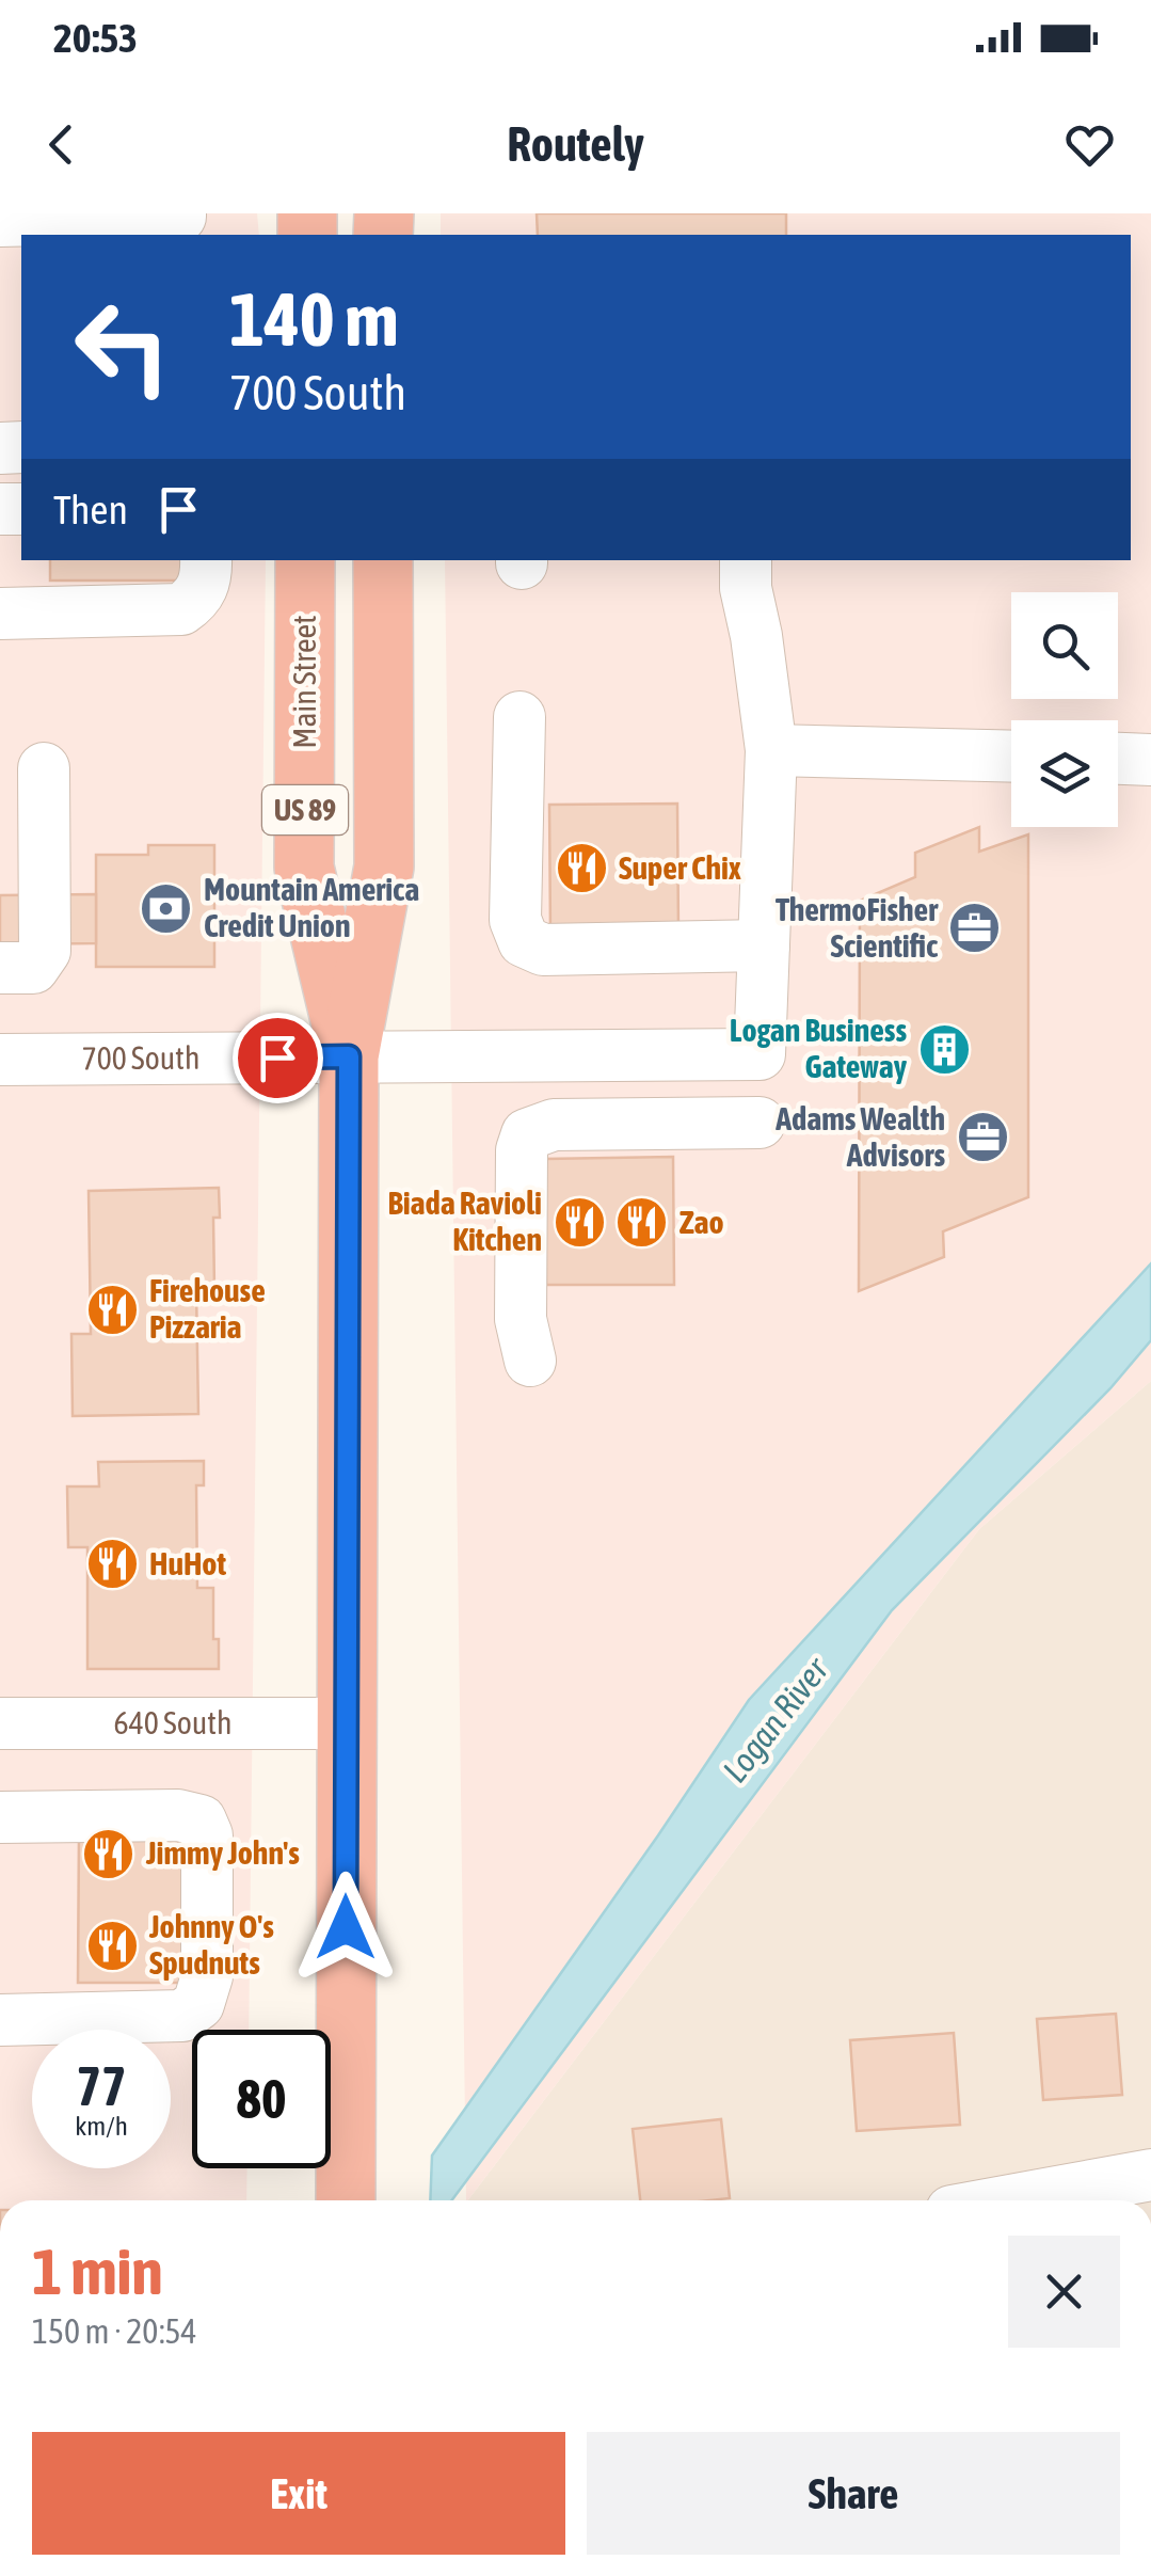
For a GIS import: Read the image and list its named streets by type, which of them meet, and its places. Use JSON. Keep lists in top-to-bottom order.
{
  "streets": {
    "highway": ["Main Street", "US 89"],
    "street": ["700 South", "640 South"]
  },
  "crossings": [
    ["Main Street", "700 South"],
    ["Main Street", "640 South"]
  ],
  "water": ["Logan River"],
  "places": {
    "restaurant": [
      "Super Chix",
      "Biada Ravioli Kitchen",
      "Zao",
      "Firehouse Pizzaria",
      "HuHot",
      "Jimmy John's",
      "Johnny O's Spudnuts"
    ],
    "bank": ["Mountain America Credit Union"],
    "office": ["ThermoFisher Scientific", "Adams Wealth Advisors"],
    "building": ["Logan Business Gateway"]
  },
  "page": {
    "status": "20:53",
    "header": "Routely",
    "turn": ["140 m", "700 South"],
    "then": "Then",
    "speed": "77 km/h",
    "limit": "80",
    "heading": ["1 min", "150 m · 20:54"],
    "buttons": ["Exit", "Share"]
  }
}
